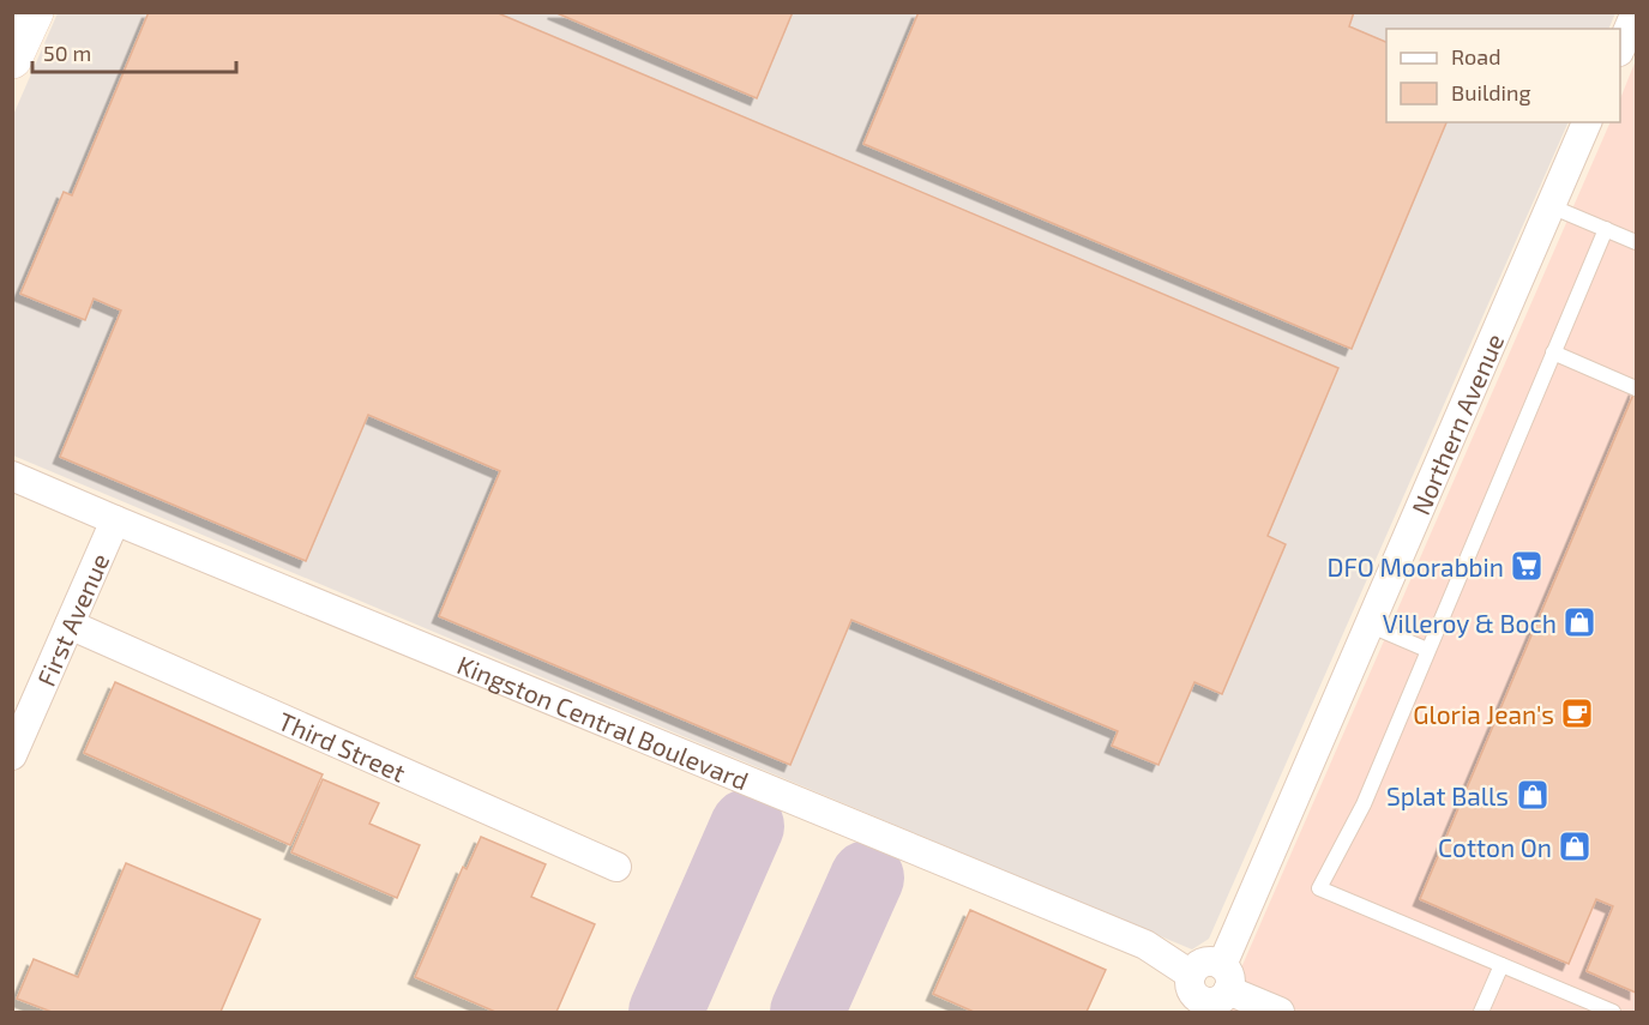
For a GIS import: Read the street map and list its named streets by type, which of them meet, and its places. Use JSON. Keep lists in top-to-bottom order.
{
  "streets": {
    "street": [
      "Northern Avenue",
      "First Avenue",
      "Kingston Central Boulevard",
      "Third Street"
    ]
  },
  "crossings": [
    ["Northern Avenue", "Kingston Central Boulevard"],
    ["First Avenue", "Kingston Central Boulevard"],
    ["First Avenue", "Third Street"]
  ],
  "places": {
    "supermarket": ["DFO Moorabbin"],
    "shop": ["Villeroy & Boch", "Splat Balls", "Cotton On"],
    "cafe": ["Gloria Jean's"]
  },
  "legend": ["Road", "Building"],
  "scale_bar": "50 m"
}
